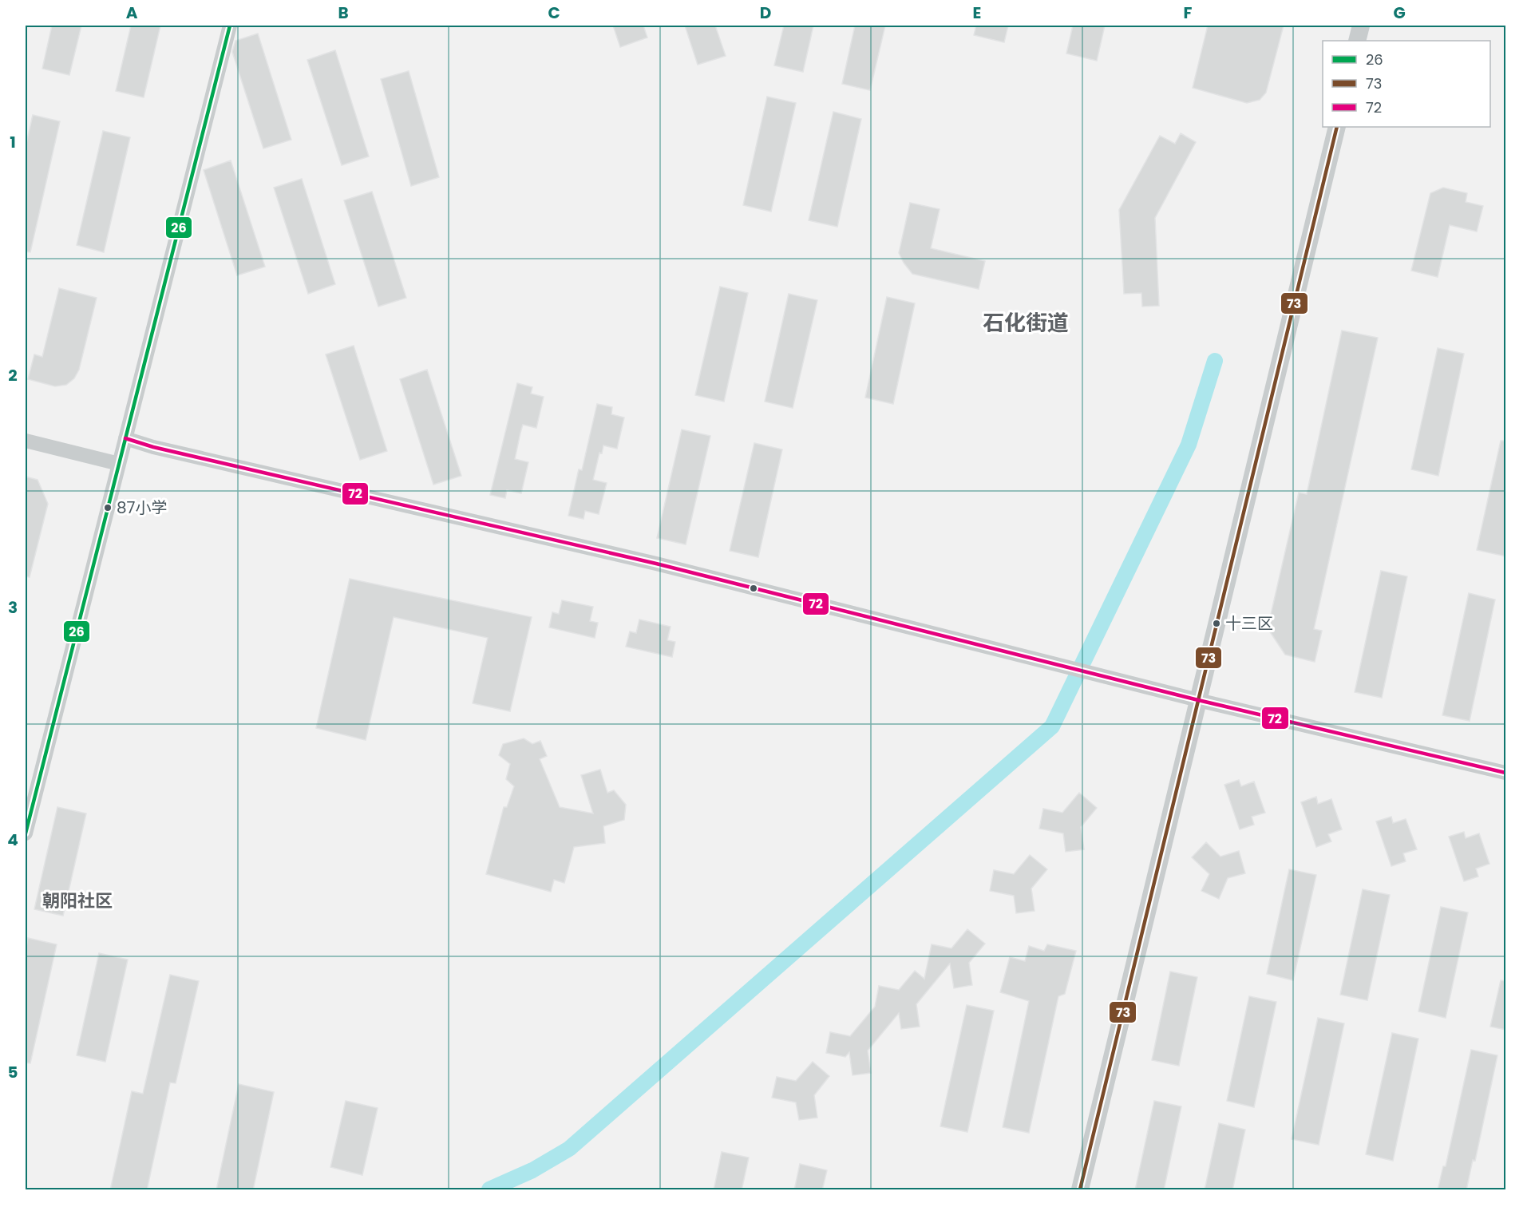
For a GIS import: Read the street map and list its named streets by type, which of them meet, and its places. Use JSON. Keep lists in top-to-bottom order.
{
  "districts": ["石化街道", "朝阳社区"],
  "places": ["87小学", "十三区"],
  "lines": ["transit line 26", "transit line 73", "transit line 72"],
  "legend": ["26", "73", "72"],
  "grid": {
    "columns": [
      "A",
      "B",
      "C",
      "D",
      "E",
      "F",
      "G"
    ],
    "rows": [
      "1",
      "2",
      "3",
      "4",
      "5"
    ]
  }
}
